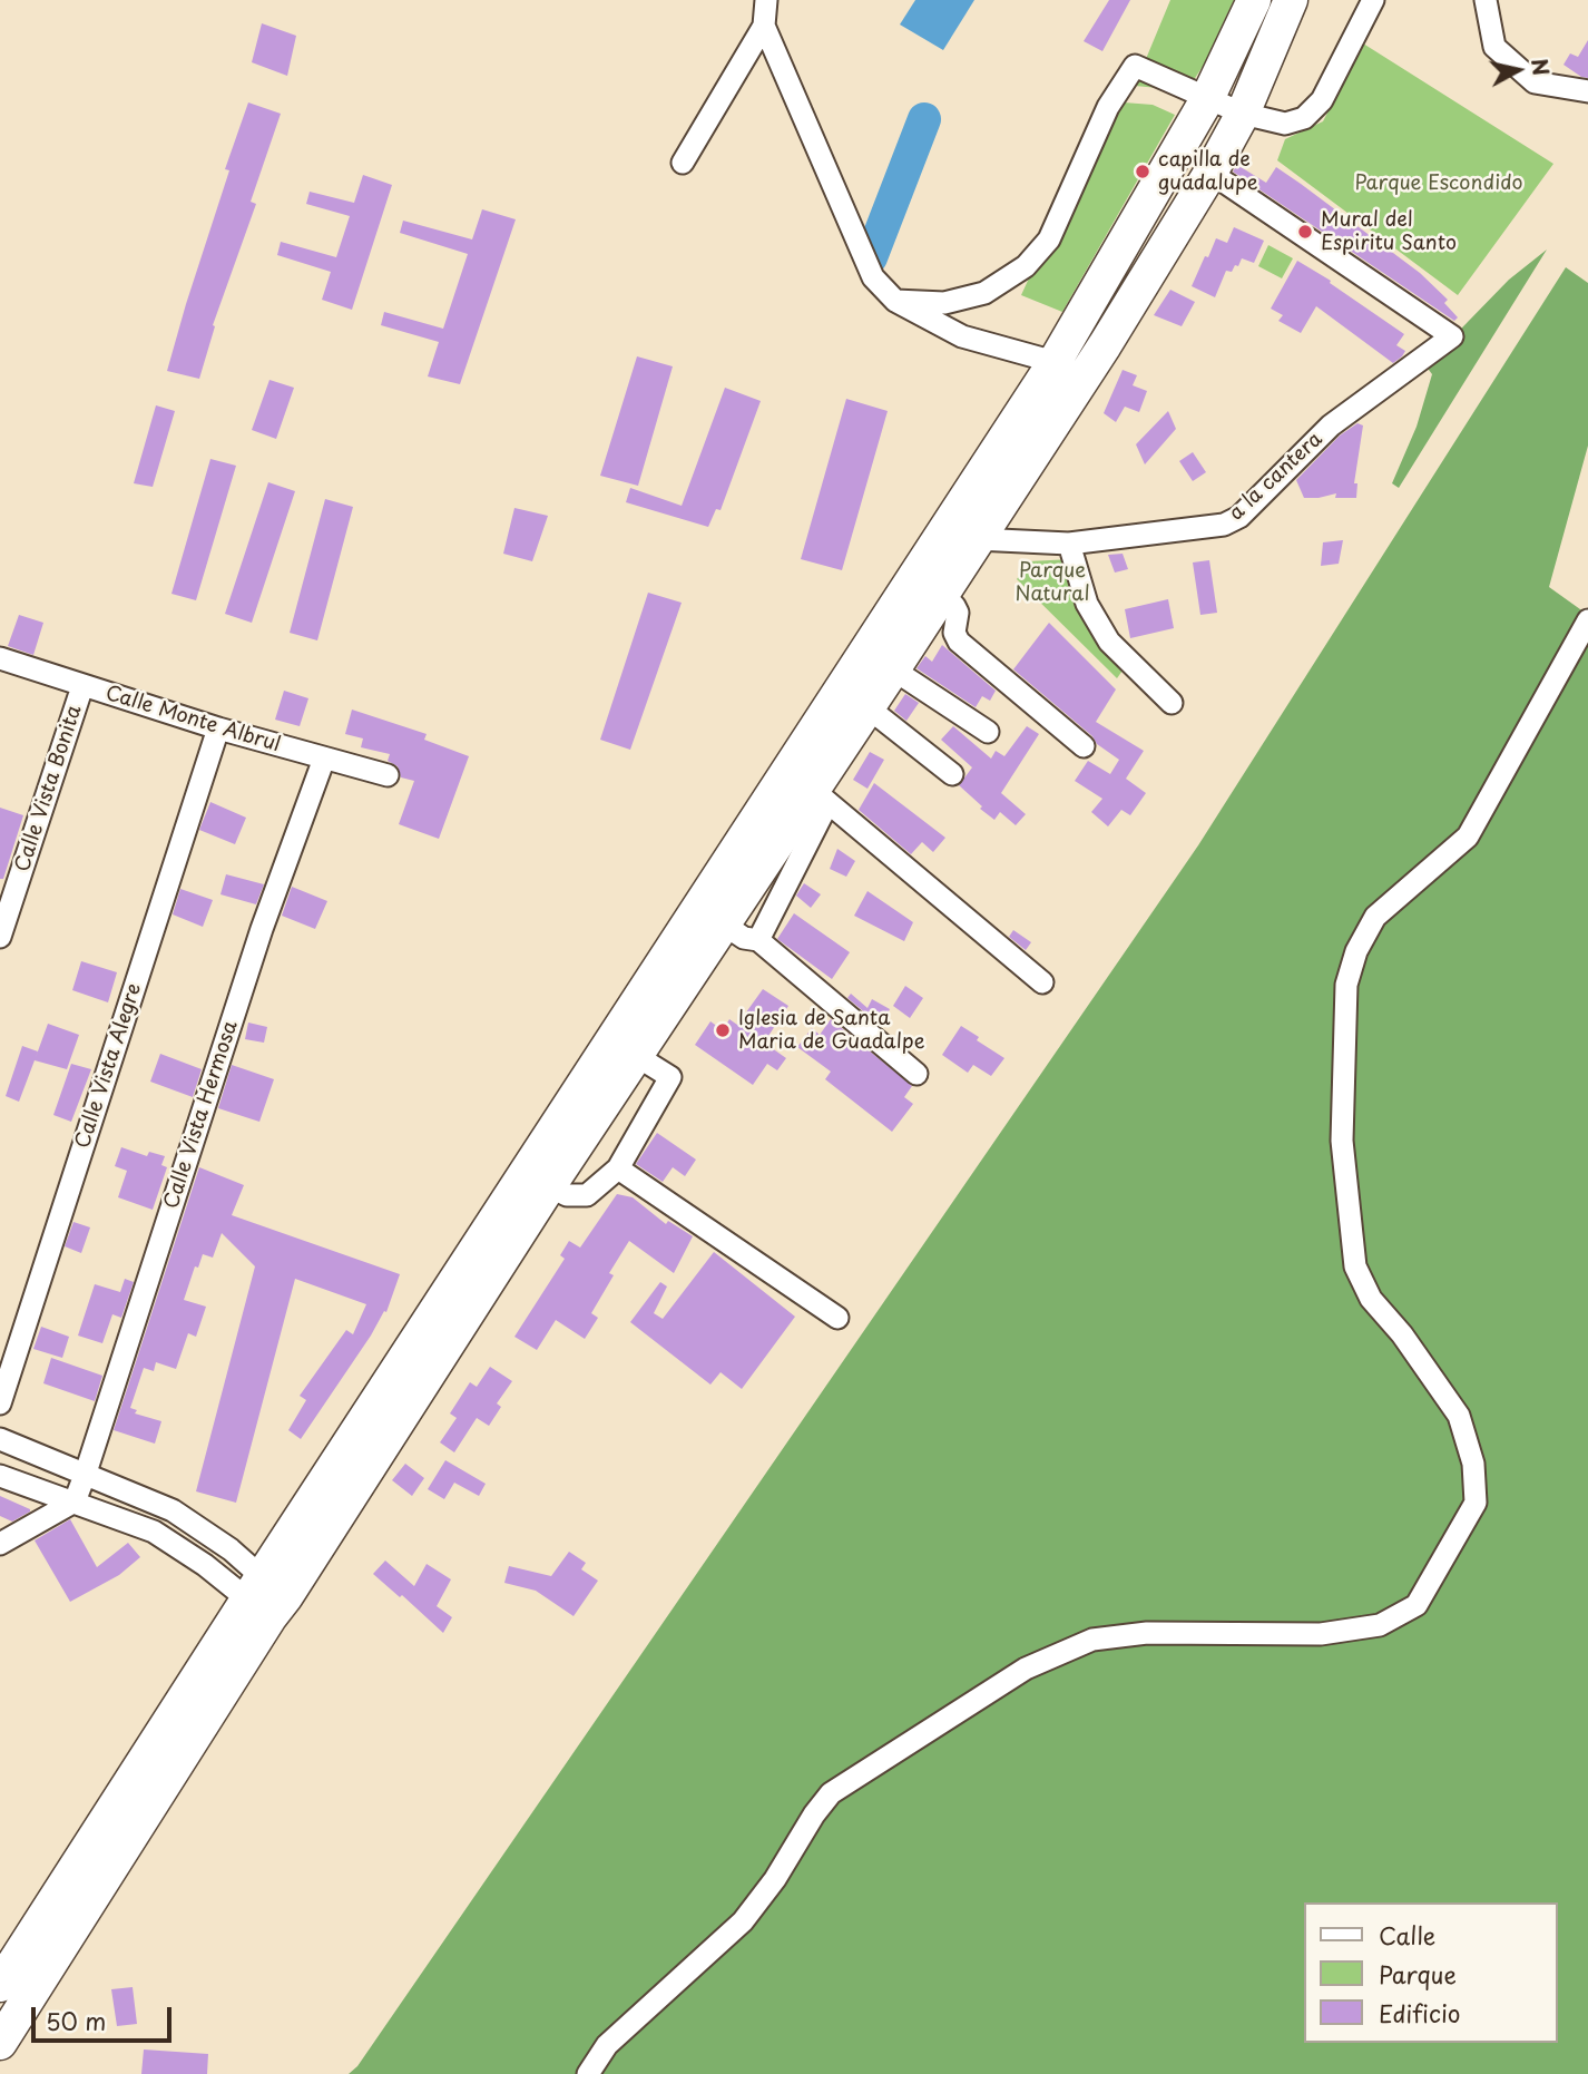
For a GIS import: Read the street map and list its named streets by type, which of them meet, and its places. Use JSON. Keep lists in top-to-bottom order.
{
  "streets": {
    "street": [
      "a la cantera",
      "Calle Monte Albrul",
      "Calle Vista Bonita",
      "Calle Vista Alegre",
      "Calle Vista Hermosa"
    ]
  },
  "crossings": [
    ["Calle Monte Albrul", "Calle Vista Bonita"],
    ["Calle Monte Albrul", "Calle Vista Alegre"],
    ["Calle Monte Albrul", "Calle Vista Hermosa"]
  ],
  "parks": ["Parque Escondido", "Parque Natural"],
  "places": ["capilla de guadalupe", "Mural del Espiritu Santo", "Iglesia de Santa Maria de Guadalpe"],
  "legend": ["Calle", "Parque", "Edificio"],
  "scale_bar": "50 m",
  "north": "right"
}
